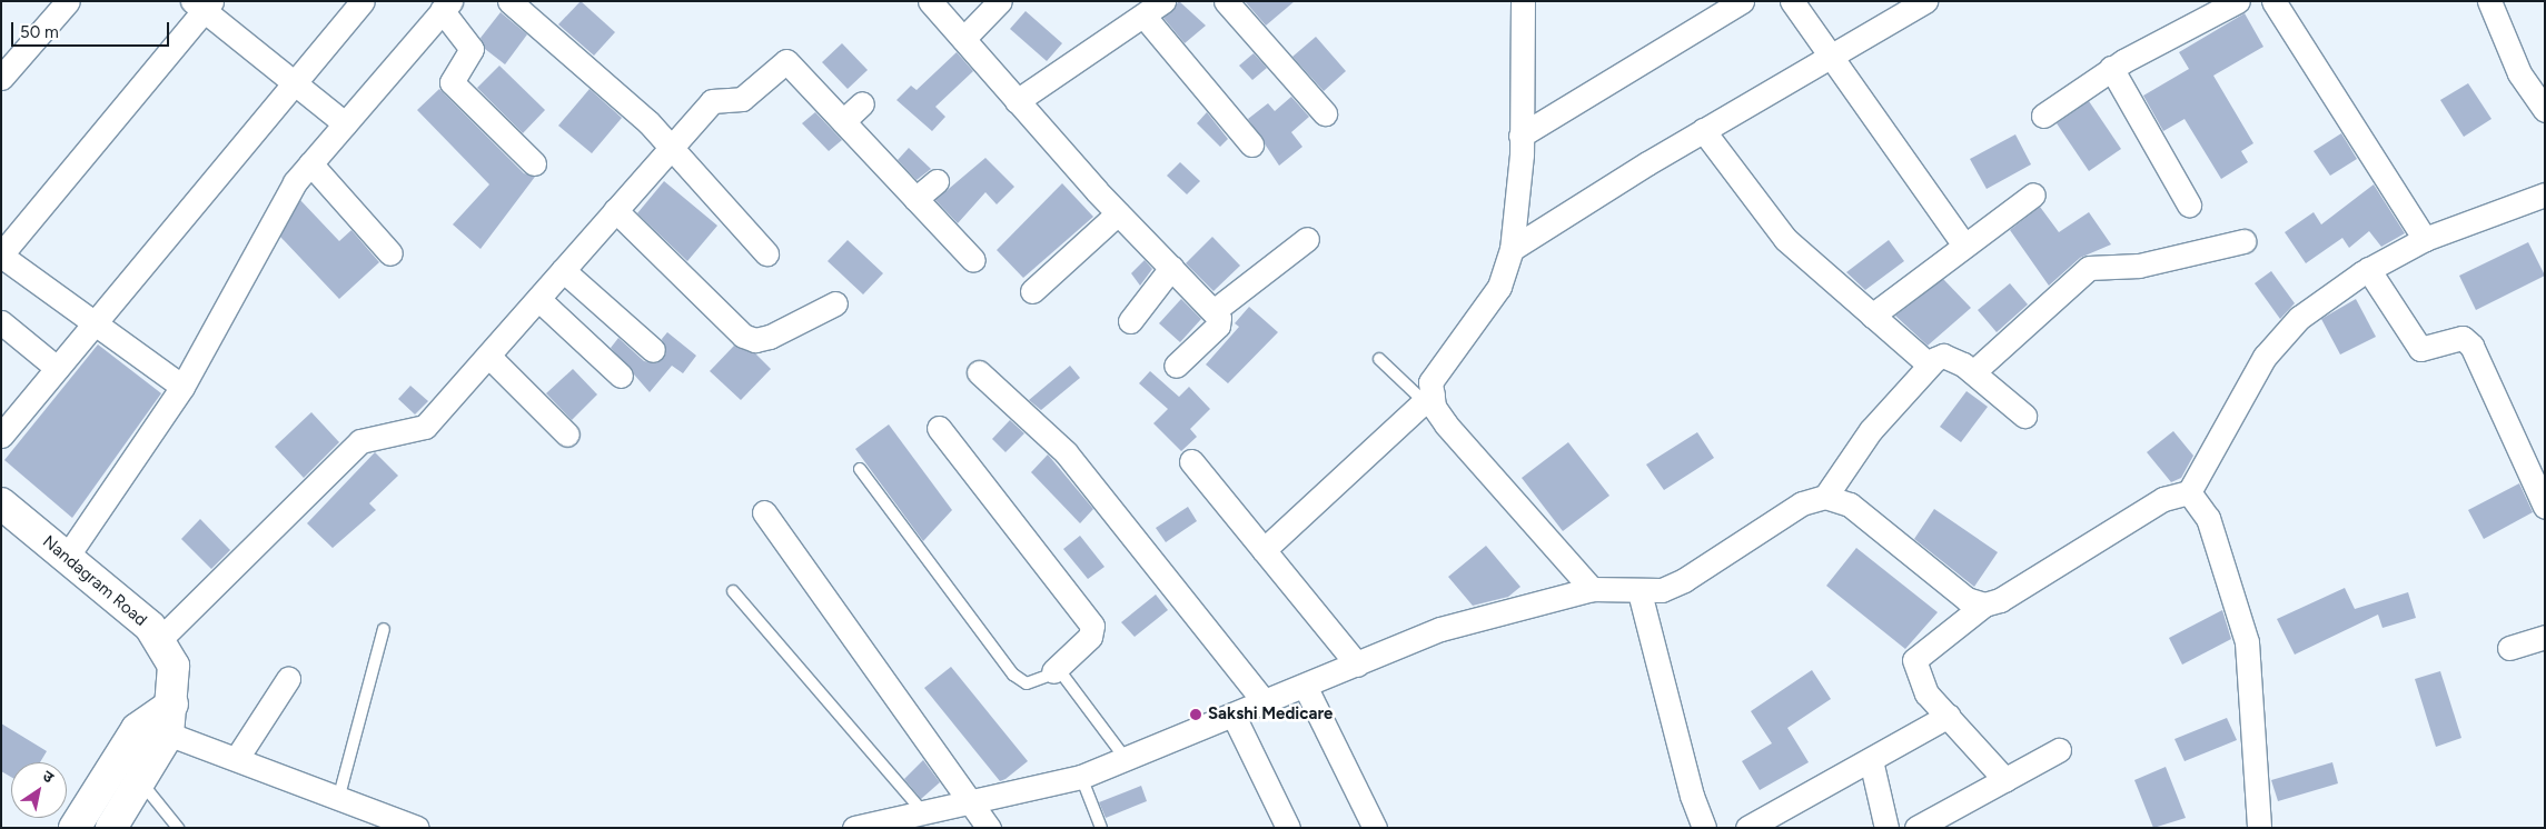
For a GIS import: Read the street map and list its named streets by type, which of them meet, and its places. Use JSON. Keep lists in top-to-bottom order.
{
  "streets": {
    "street": ["Nandagram Road"]
  },
  "places": ["Sakshi Medicare"],
  "scale_bar": "50 m",
  "north": "top right"
}
